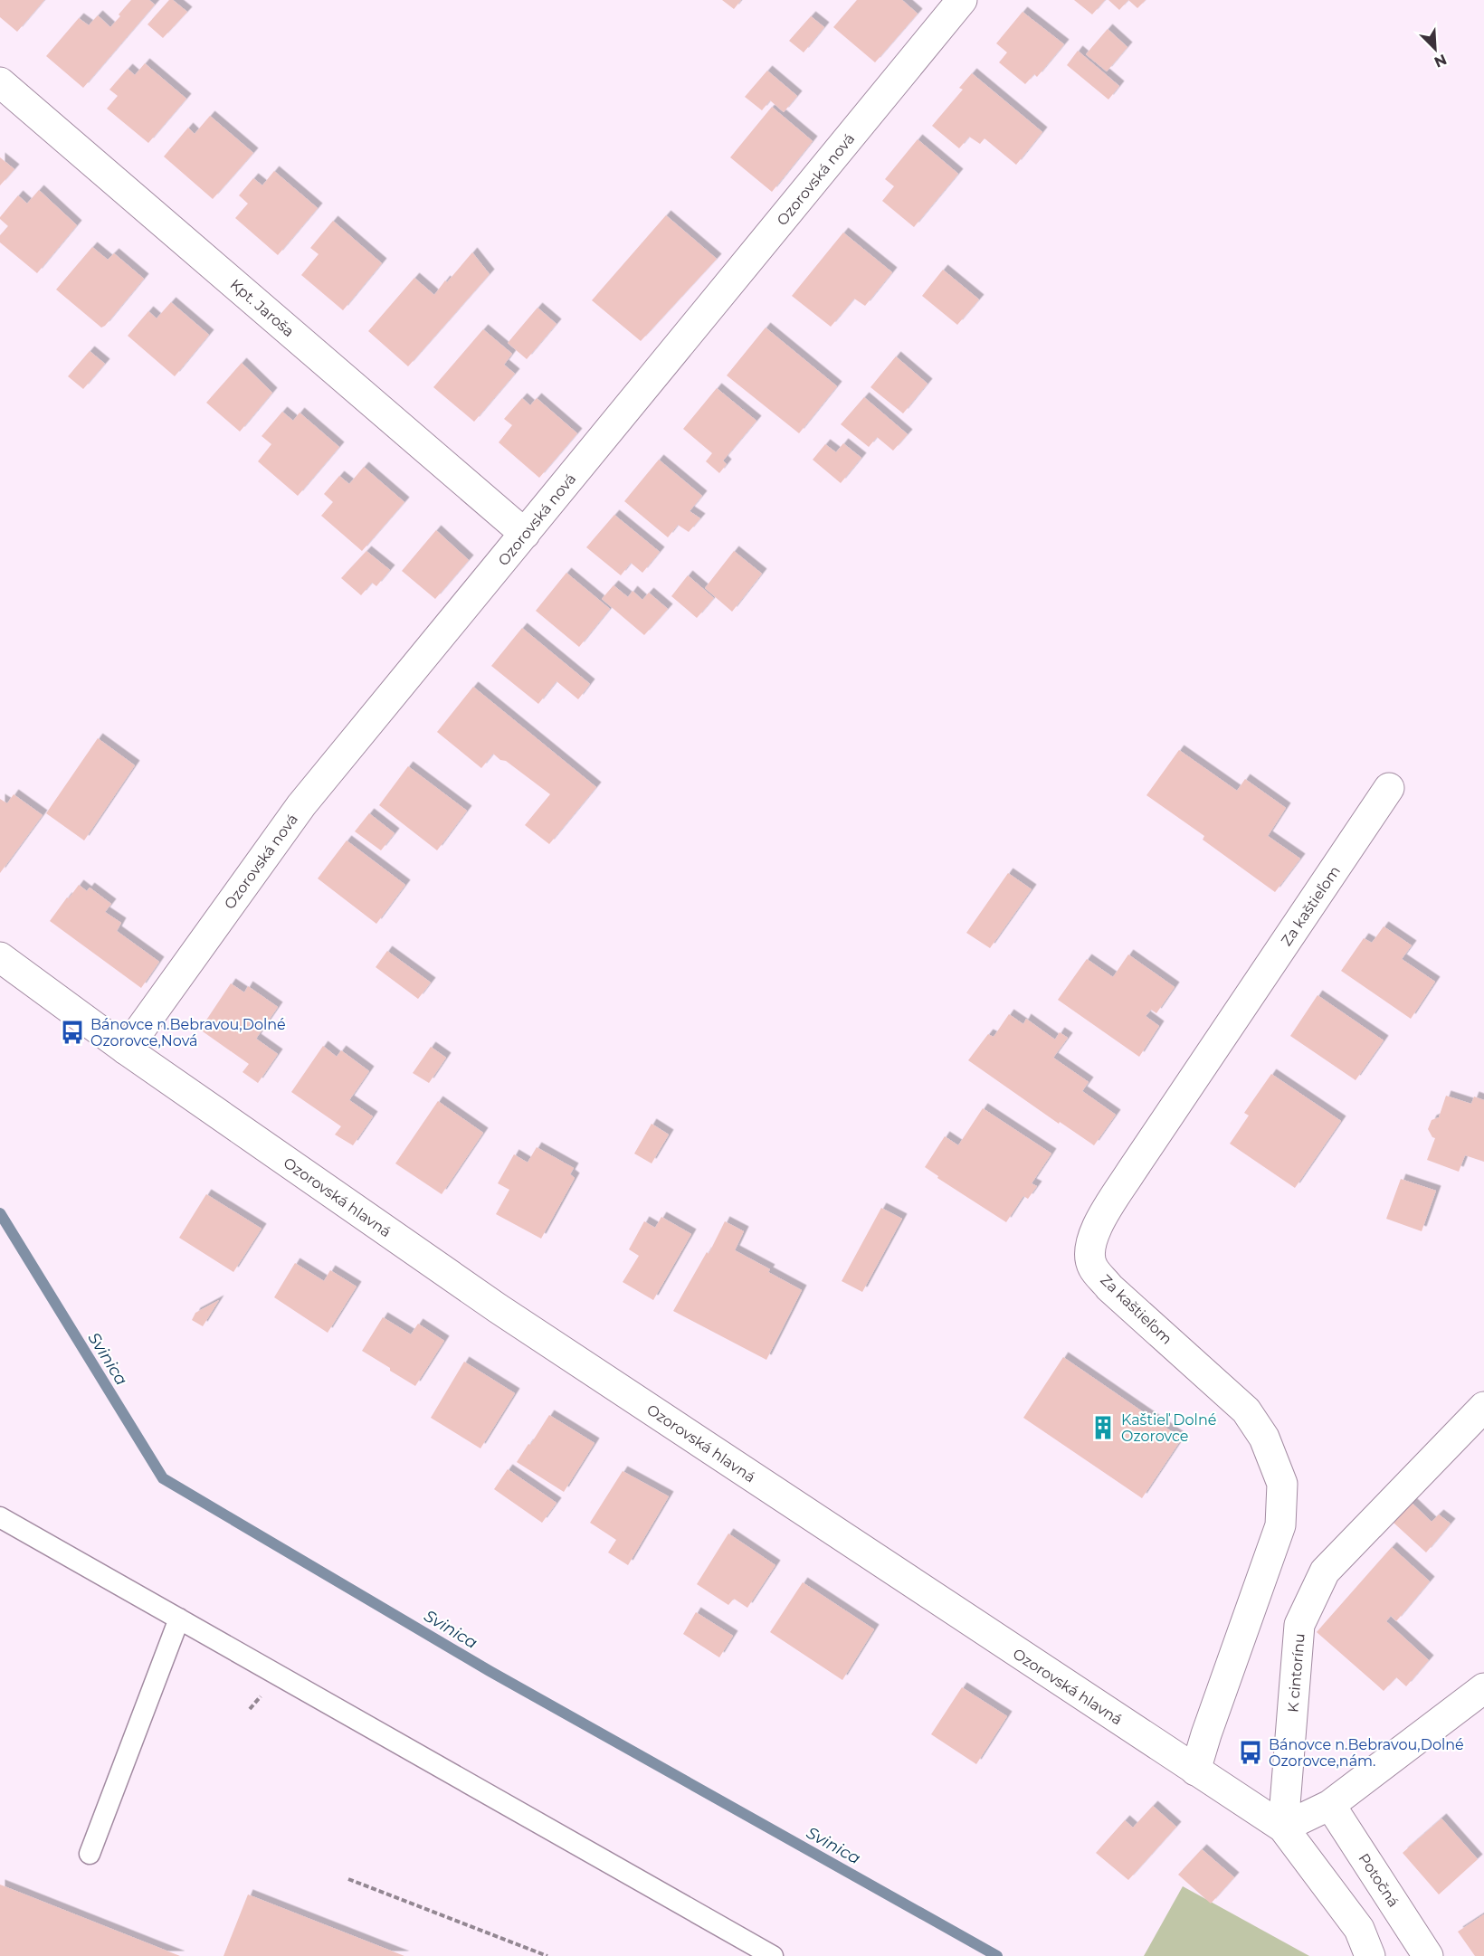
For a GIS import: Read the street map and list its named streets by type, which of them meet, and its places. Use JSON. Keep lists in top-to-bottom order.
{
  "streets": {
    "street": [
      "Ozorovská nová",
      "Kpt. Jaroša",
      "Za kaštieľom",
      "Ozorovská hlavná",
      "K cintorínu",
      "Potočná"
    ]
  },
  "crossings": [
    ["Ozorovská nová", "Kpt. Jaroša"],
    ["Ozorovská nová", "Ozorovská hlavná"],
    ["Za kaštieľom", "Ozorovská hlavná"],
    ["Ozorovská hlavná", "K cintorínu"]
  ],
  "water": ["Svinica"],
  "places": {
    "bus stop": ["Bánovce n.Bebravou,Dolné Ozorovce,Nová", "Bánovce n.Bebravou,Dolné Ozorovce,nám."],
    "building": ["Kaštieľ Dolné Ozorovce"]
  },
  "north": "bottom right"
}
